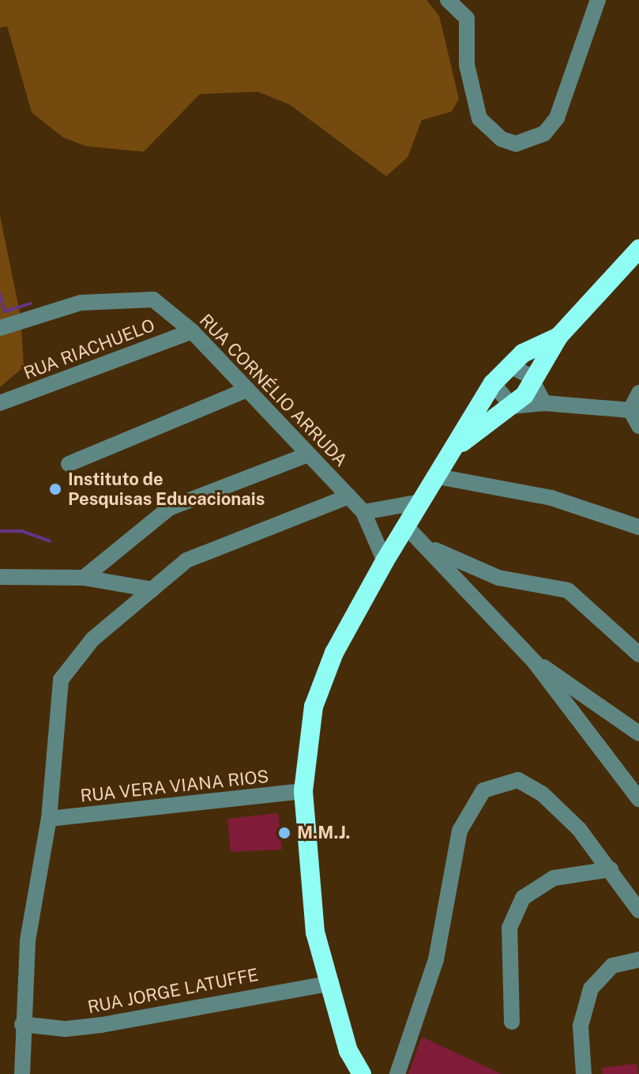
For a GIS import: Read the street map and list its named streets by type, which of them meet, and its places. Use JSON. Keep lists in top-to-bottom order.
{
  "streets": {
    "street": [
      "RUA RIACHUELO",
      "RUA CORNÉLIO ARRUDA",
      "RUA VERA VIANA RIOS",
      "RUA JORGE LATUFFE"
    ]
  },
  "crossings": [
    ["RUA RIACHUELO", "RUA CORNÉLIO ARRUDA"]
  ],
  "places": ["Instituto de Pesquisas Educacionais", "M.M.J."]
}
